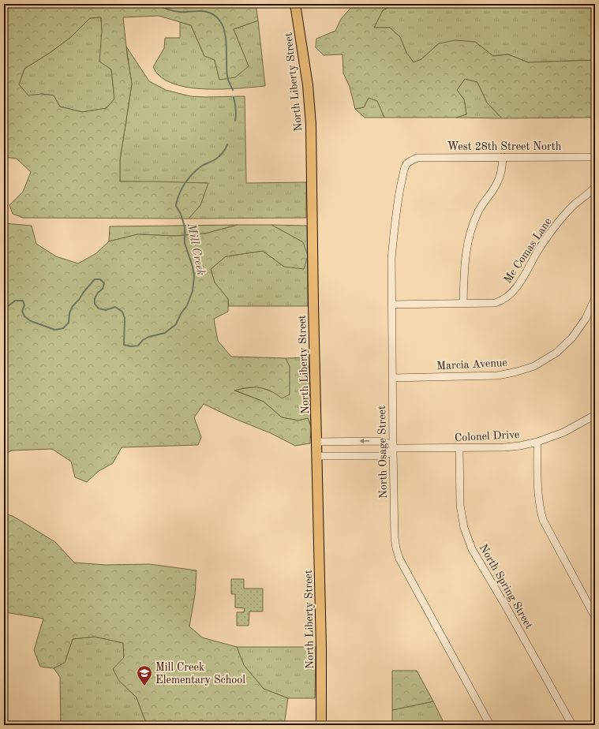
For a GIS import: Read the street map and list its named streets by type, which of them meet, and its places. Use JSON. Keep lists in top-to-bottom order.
{
  "streets": {
    "main road": ["North Liberty Street"],
    "street": [
      "West 28th Street North",
      "Mc Comas Lane",
      "Marcia Avenue",
      "Colonel Drive",
      "North Osage Street",
      "North Spring Street"
    ]
  },
  "crossings": [
    ["North Liberty Street", "Colonel Drive"],
    ["West 28th Street North", "North Osage Street"],
    ["Mc Comas Lane", "North Osage Street"],
    ["Marcia Avenue", "North Osage Street"],
    ["Colonel Drive", "North Osage Street"],
    ["Colonel Drive", "North Spring Street"]
  ],
  "water": ["Mill Creek"],
  "places": {
    "school or university": ["Mill Creek Elementary School"]
  }
}
